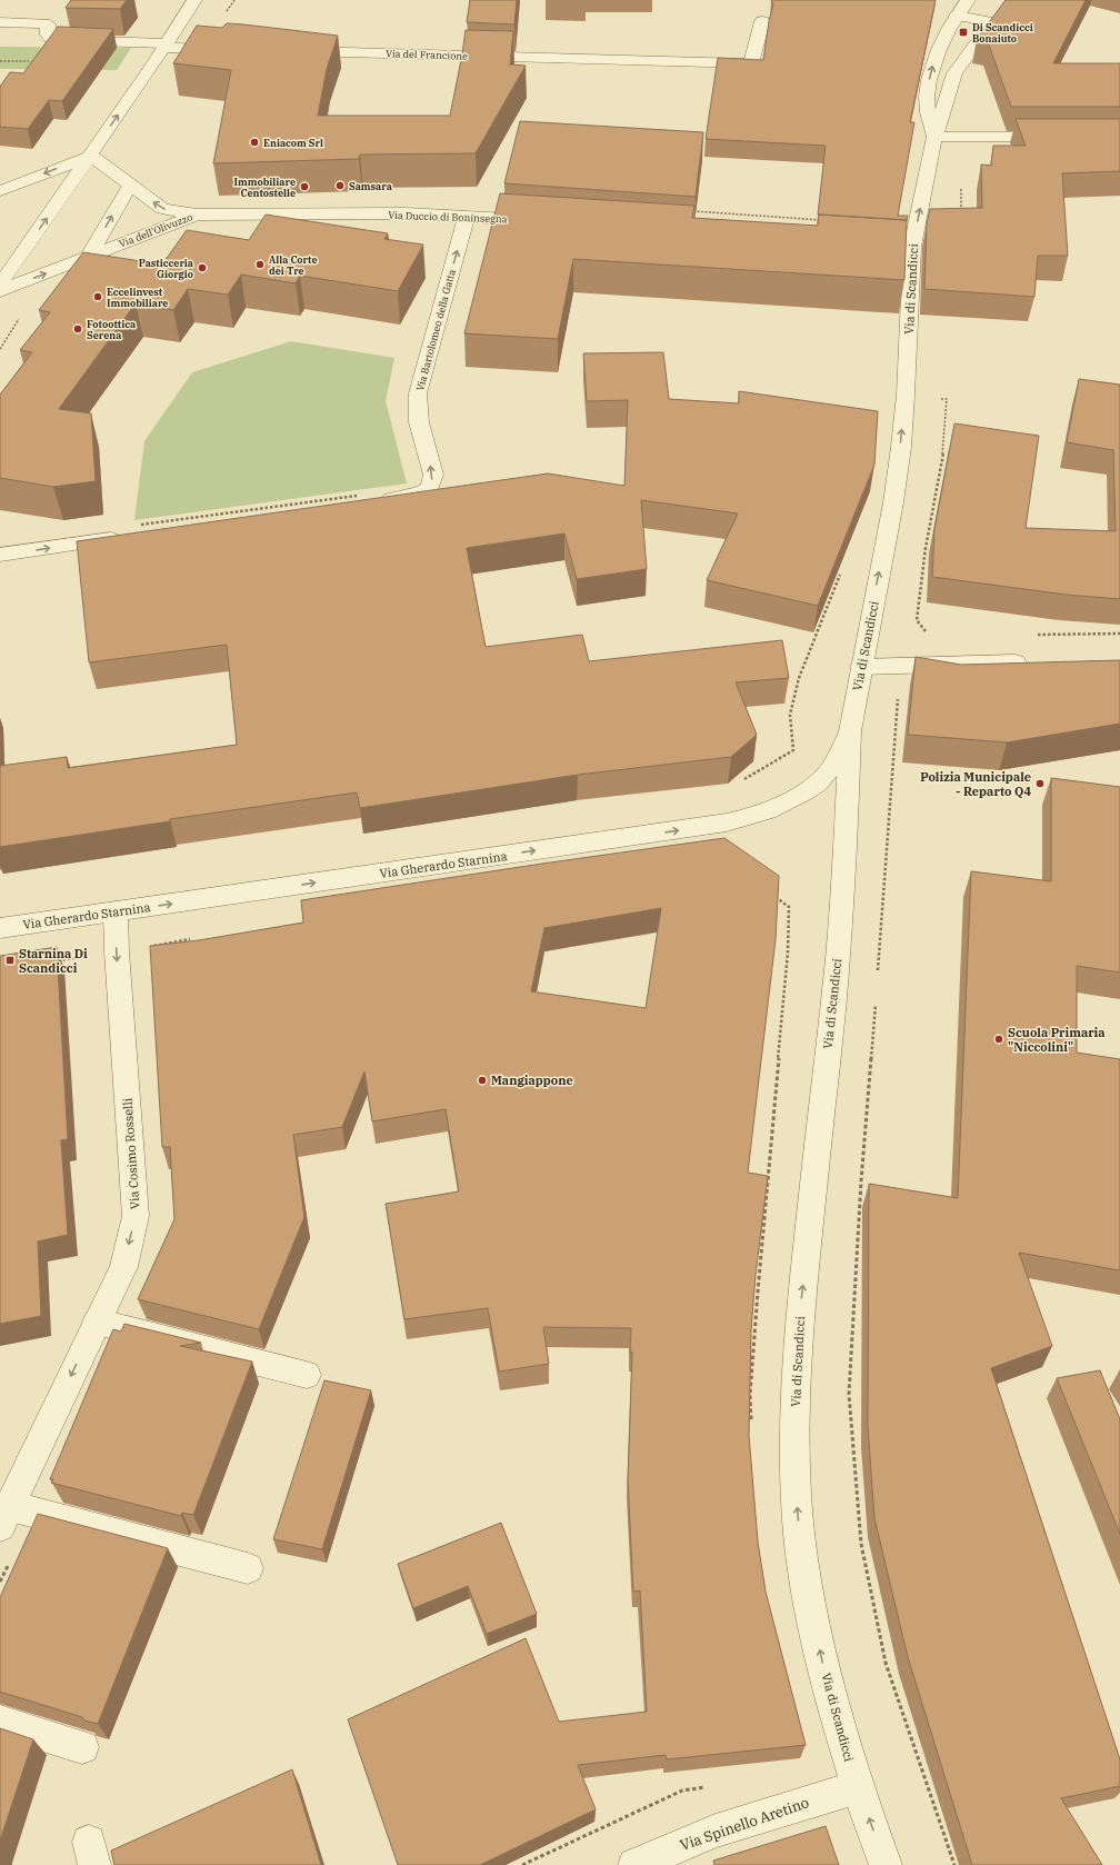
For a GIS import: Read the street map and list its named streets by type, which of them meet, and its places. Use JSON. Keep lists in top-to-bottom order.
{
  "streets": {
    "street": [
      "Via del Francione",
      "Via Duccio di Boninsegna",
      "Via dell'Olivuzzo",
      "Via di Scandicci",
      "Via Bartolomeo della Gatta",
      "Via Gherardo Starnina",
      "Via Cosimo Rosselli",
      "Via Spinello Aretino"
    ]
  },
  "crossings": [
    ["Via Duccio di Boninsegna", "Via dell'Olivuzzo"],
    ["Via Duccio di Boninsegna", "Via Bartolomeo della Gatta"],
    ["Via di Scandicci", "Via Gherardo Starnina"],
    ["Via di Scandicci", "Via Spinello Aretino"],
    ["Via Gherardo Starnina", "Via Cosimo Rosselli"]
  ],
  "one_way": [
    "Via di Scandicci",
    "Via Bartolomeo della Gatta",
    "Via Gherardo Starnina",
    "Via Cosimo Rosselli"
  ],
  "places": {
    "transit": ["Di Scandicci Bonaiuto", "Starnina Di Scandicci"],
    "other": [
      "Eniacom Srl",
      "Samsara",
      "Immobiliare Centostelle",
      "Alla Corte dei Tre",
      "Pasticceria Giorgio",
      "Eccelinvest Immobiliare",
      "Fotoottica Serena",
      "Polizia Municipale - Reparto Q4",
      "Scuola Primaria \"Niccolini\"",
      "Mangiappone"
    ]
  }
}
